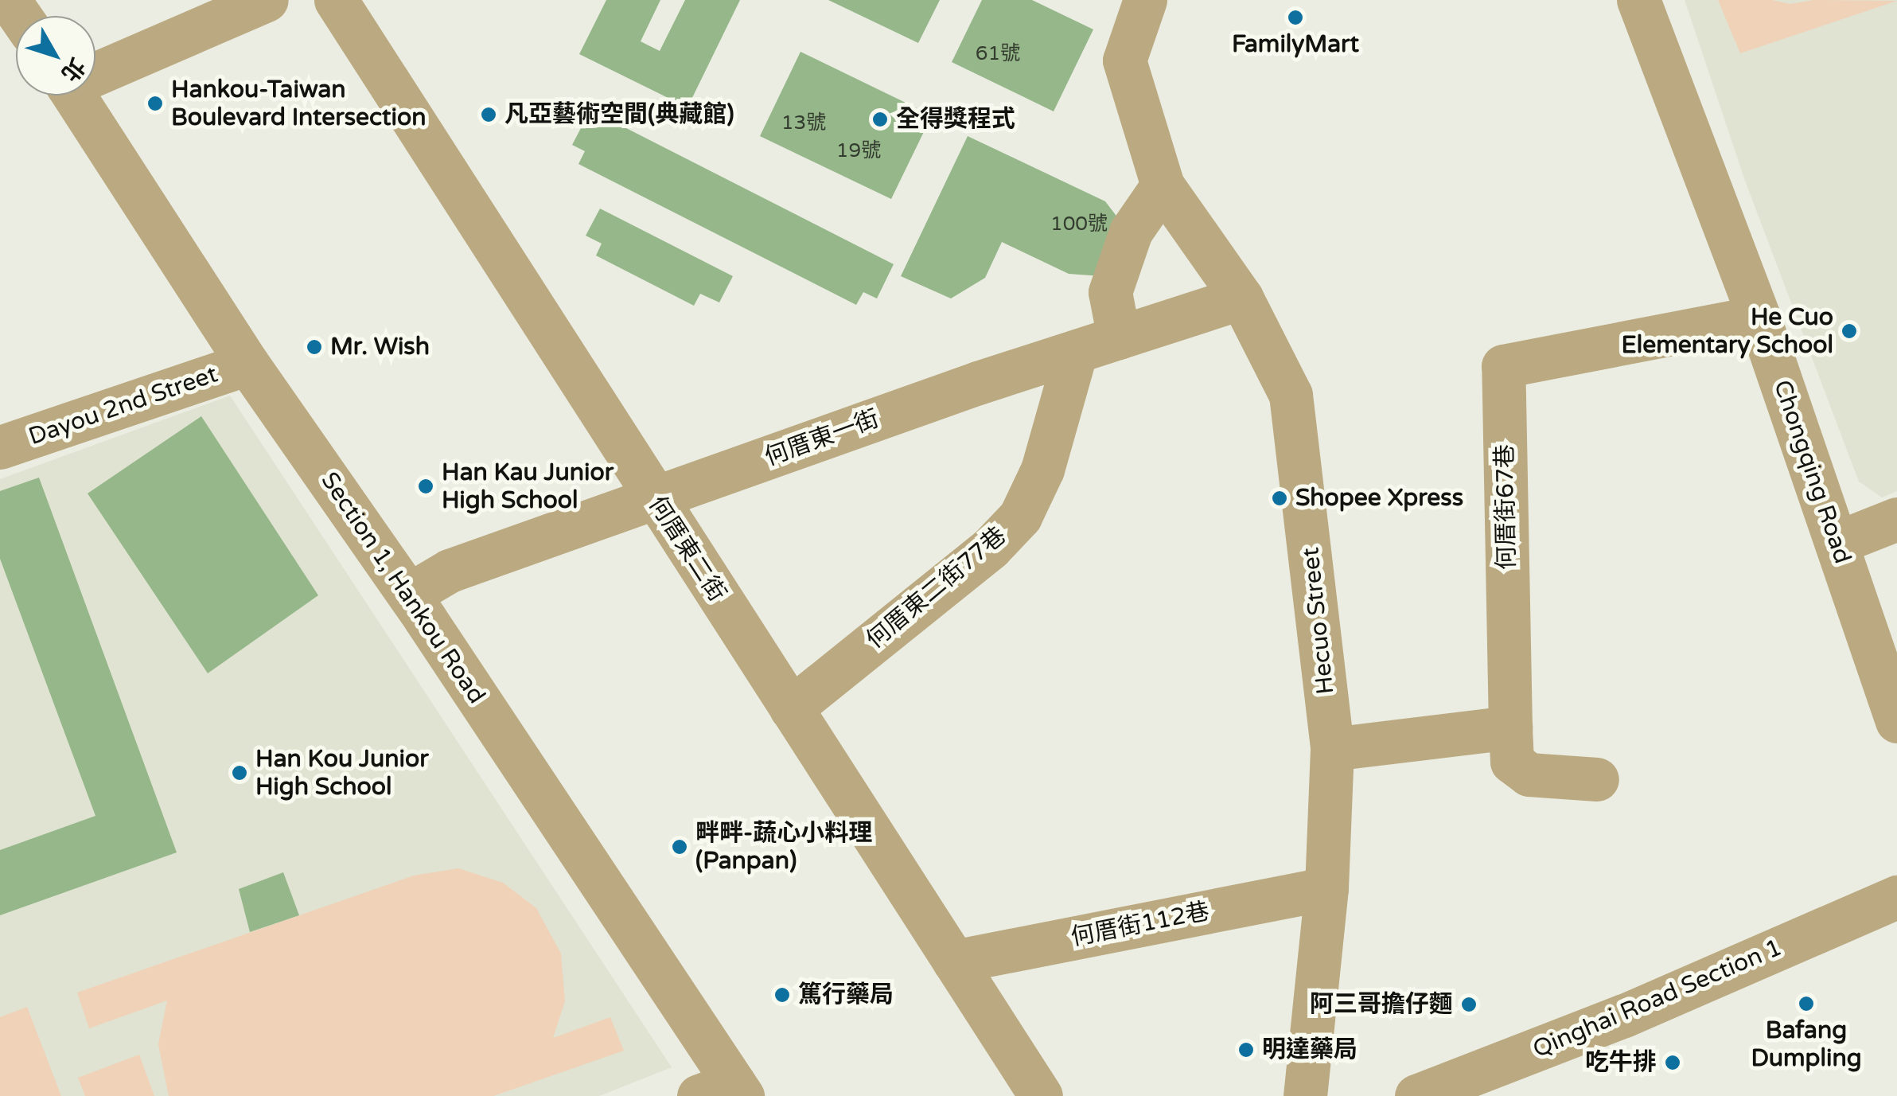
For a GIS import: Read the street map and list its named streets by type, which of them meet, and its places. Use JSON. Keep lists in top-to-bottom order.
{
  "streets": {
    "street": [
      "Dayou 2nd Street",
      "何厝東一街",
      "Chongqing Road",
      "何厝街67巷",
      "何厝東二街",
      "Section 1, Hankou Road",
      "何厝東二街77巷",
      "Hecuo Street",
      "何厝街112巷",
      "Qinghai Road Section 1"
    ]
  },
  "crossings": [
    ["Dayou 2nd Street", "Section 1, Hankou Road"],
    ["何厝東一街", "何厝東二街"],
    ["何厝東一街", "Section 1, Hankou Road"],
    ["何厝東一街", "何厝東二街77巷"],
    ["何厝東一街", "Hecuo Street"],
    ["Chongqing Road", "何厝街67巷"],
    ["何厝東二街", "何厝東二街77巷"],
    ["何厝東二街", "何厝街112巷"],
    ["Hecuo Street", "何厝街112巷"]
  ],
  "places": [
    "FamilyMart",
    "Hankou-Taiwan Boulevard Intersection",
    "凡亞藝術空間(典藏館)",
    "全得獎程式",
    "He Cuo Elementary School",
    "Mr. Wish",
    "Han Kau Junior High School",
    "Shopee Xpress",
    "Han Kou Junior High School",
    "畔畔-蔬心小料理 (Panpan)",
    "篤行藥局",
    "Bafang Dumpling",
    "阿三哥擔仔麵",
    "明達藥局",
    "吃牛排"
  ],
  "house_numbers": [
    "61號",
    "13號",
    "19號",
    "100號"
  ],
  "north": "bottom right"
}
